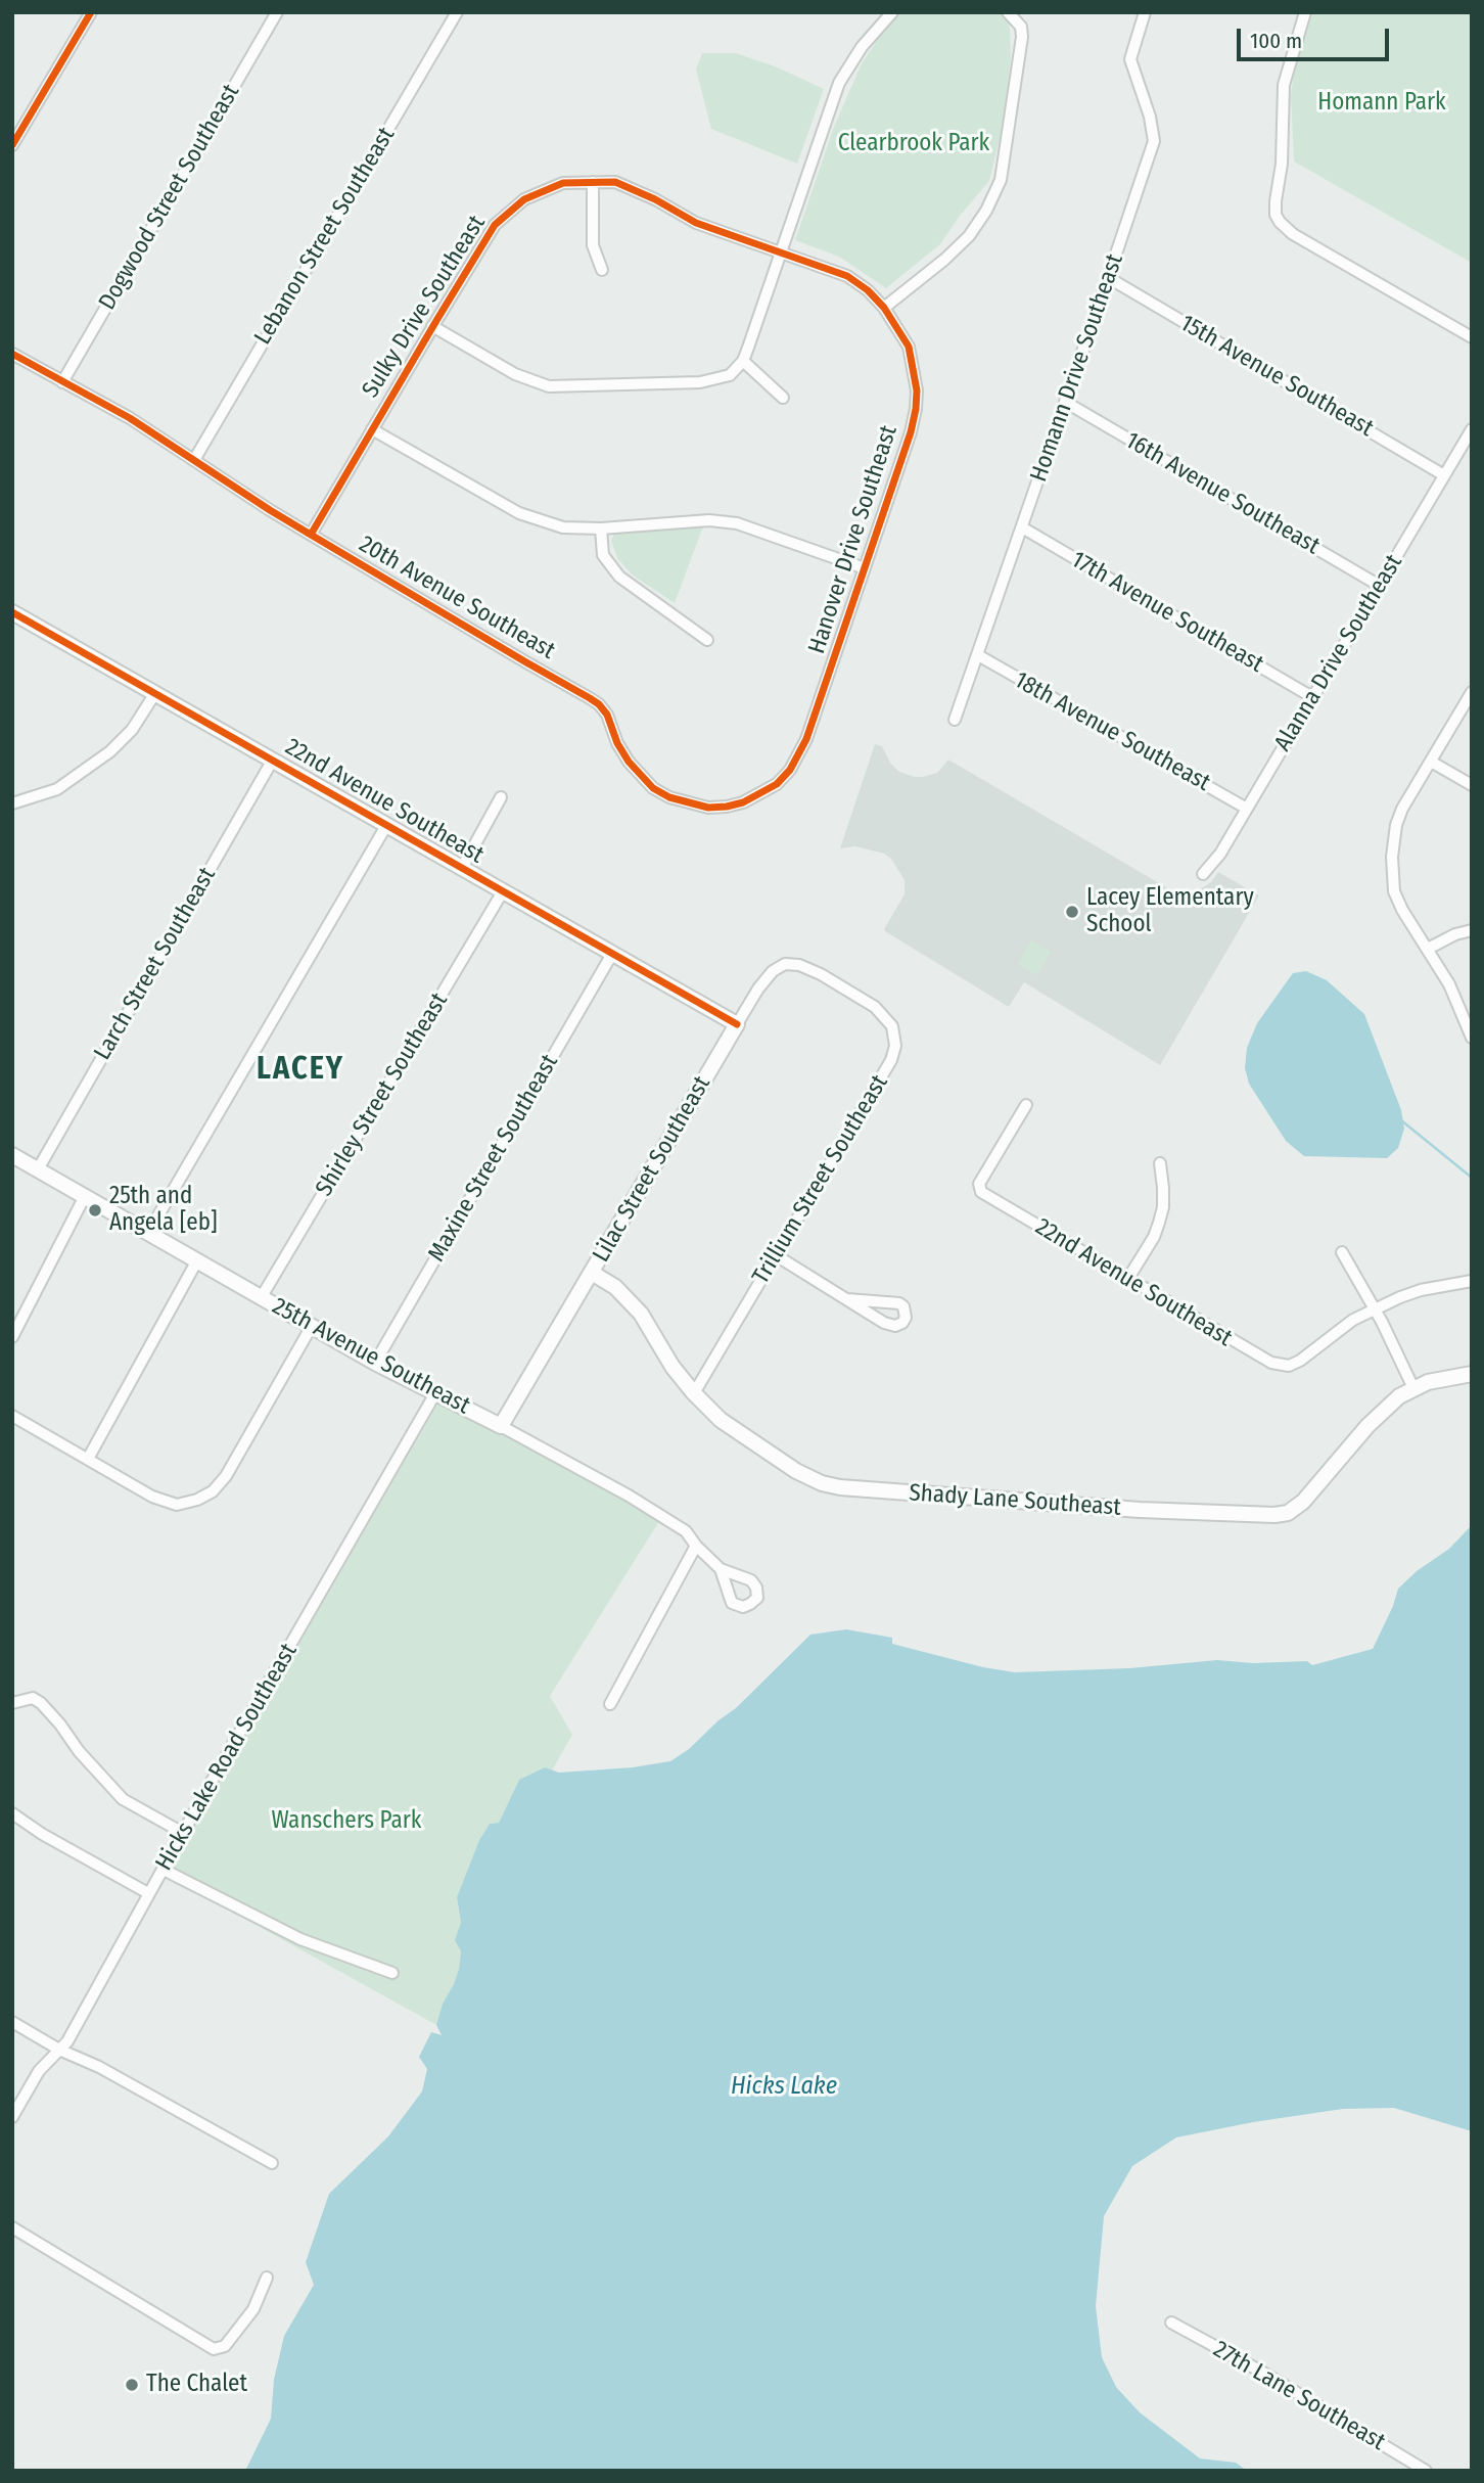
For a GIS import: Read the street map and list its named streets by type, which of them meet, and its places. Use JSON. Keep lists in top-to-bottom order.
{
  "streets": {
    "street": [
      "Dogwood Street Southeast",
      "Lebanon Street Southeast",
      "Sulky Drive Southeast",
      "Homann Drive Southeast",
      "15th Avenue Southeast",
      "16th Avenue Southeast",
      "Hanover Drive Southeast",
      "20th Avenue Southeast",
      "17th Avenue Southeast",
      "Alanna Drive Southeast",
      "18th Avenue Southeast",
      "22nd Avenue Southeast",
      "Larch Street Southeast",
      "Shirley Street Southeast",
      "Maxine Street Southeast",
      "Lilac Street Southeast",
      "Trillium Street Southeast",
      "25th Avenue Southeast",
      "Shady Lane Southeast",
      "Hicks Lake Road Southeast",
      "27th Lane Southeast"
    ]
  },
  "crossings": [
    ["Dogwood Street Southeast", "20th Avenue Southeast"],
    ["Lebanon Street Southeast", "20th Avenue Southeast"],
    ["Sulky Drive Southeast", "Hanover Drive Southeast"],
    ["Sulky Drive Southeast", "20th Avenue Southeast"],
    ["Homann Drive Southeast", "15th Avenue Southeast"],
    ["Homann Drive Southeast", "16th Avenue Southeast"],
    ["Homann Drive Southeast", "17th Avenue Southeast"],
    ["Homann Drive Southeast", "18th Avenue Southeast"],
    ["15th Avenue Southeast", "Alanna Drive Southeast"],
    ["16th Avenue Southeast", "Alanna Drive Southeast"],
    ["Hanover Drive Southeast", "20th Avenue Southeast"],
    ["17th Avenue Southeast", "Alanna Drive Southeast"],
    ["Alanna Drive Southeast", "18th Avenue Southeast"],
    ["22nd Avenue Southeast", "Larch Street Southeast"],
    ["22nd Avenue Southeast", "Shirley Street Southeast"],
    ["22nd Avenue Southeast", "Maxine Street Southeast"],
    ["22nd Avenue Southeast", "Lilac Street Southeast"],
    ["Larch Street Southeast", "25th Avenue Southeast"],
    ["Shirley Street Southeast", "25th Avenue Southeast"],
    ["Maxine Street Southeast", "25th Avenue Southeast"],
    ["Lilac Street Southeast", "Trillium Street Southeast"],
    ["Lilac Street Southeast", "25th Avenue Southeast"],
    ["Lilac Street Southeast", "Shady Lane Southeast"],
    ["Trillium Street Southeast", "Shady Lane Southeast"],
    ["25th Avenue Southeast", "Hicks Lake Road Southeast"]
  ],
  "districts": ["LACEY"],
  "water": ["Hicks Lake"],
  "parks": ["Homann Park", "Clearbrook Park", "Wanschers Park"],
  "places": ["Lacey Elementary School", "25th and Angela [eb]", "The Chalet"],
  "scale_bar": "100 m"
}
